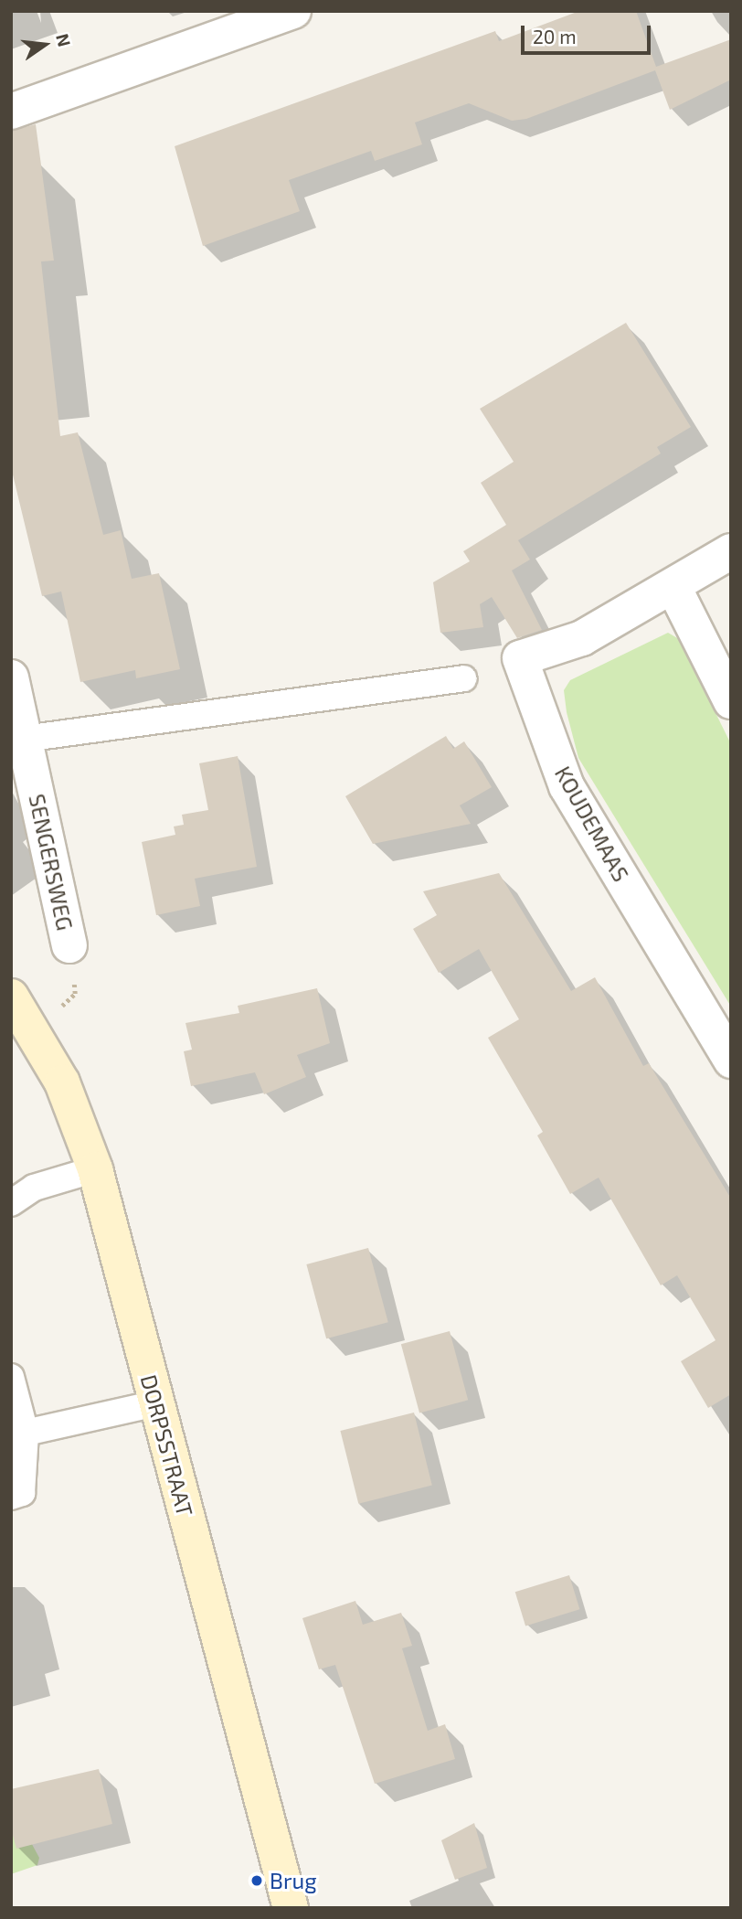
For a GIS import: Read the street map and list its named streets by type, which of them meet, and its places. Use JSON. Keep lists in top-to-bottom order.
{
  "streets": {
    "street": ["KOUDEMAAS", "SENGERSWEG", "DORPSSTRAAT"]
  },
  "crossings": [
    ["SENGERSWEG", "DORPSSTRAAT"]
  ],
  "places": ["Brug"],
  "scale_bar": "20 m",
  "north": "right"
}
